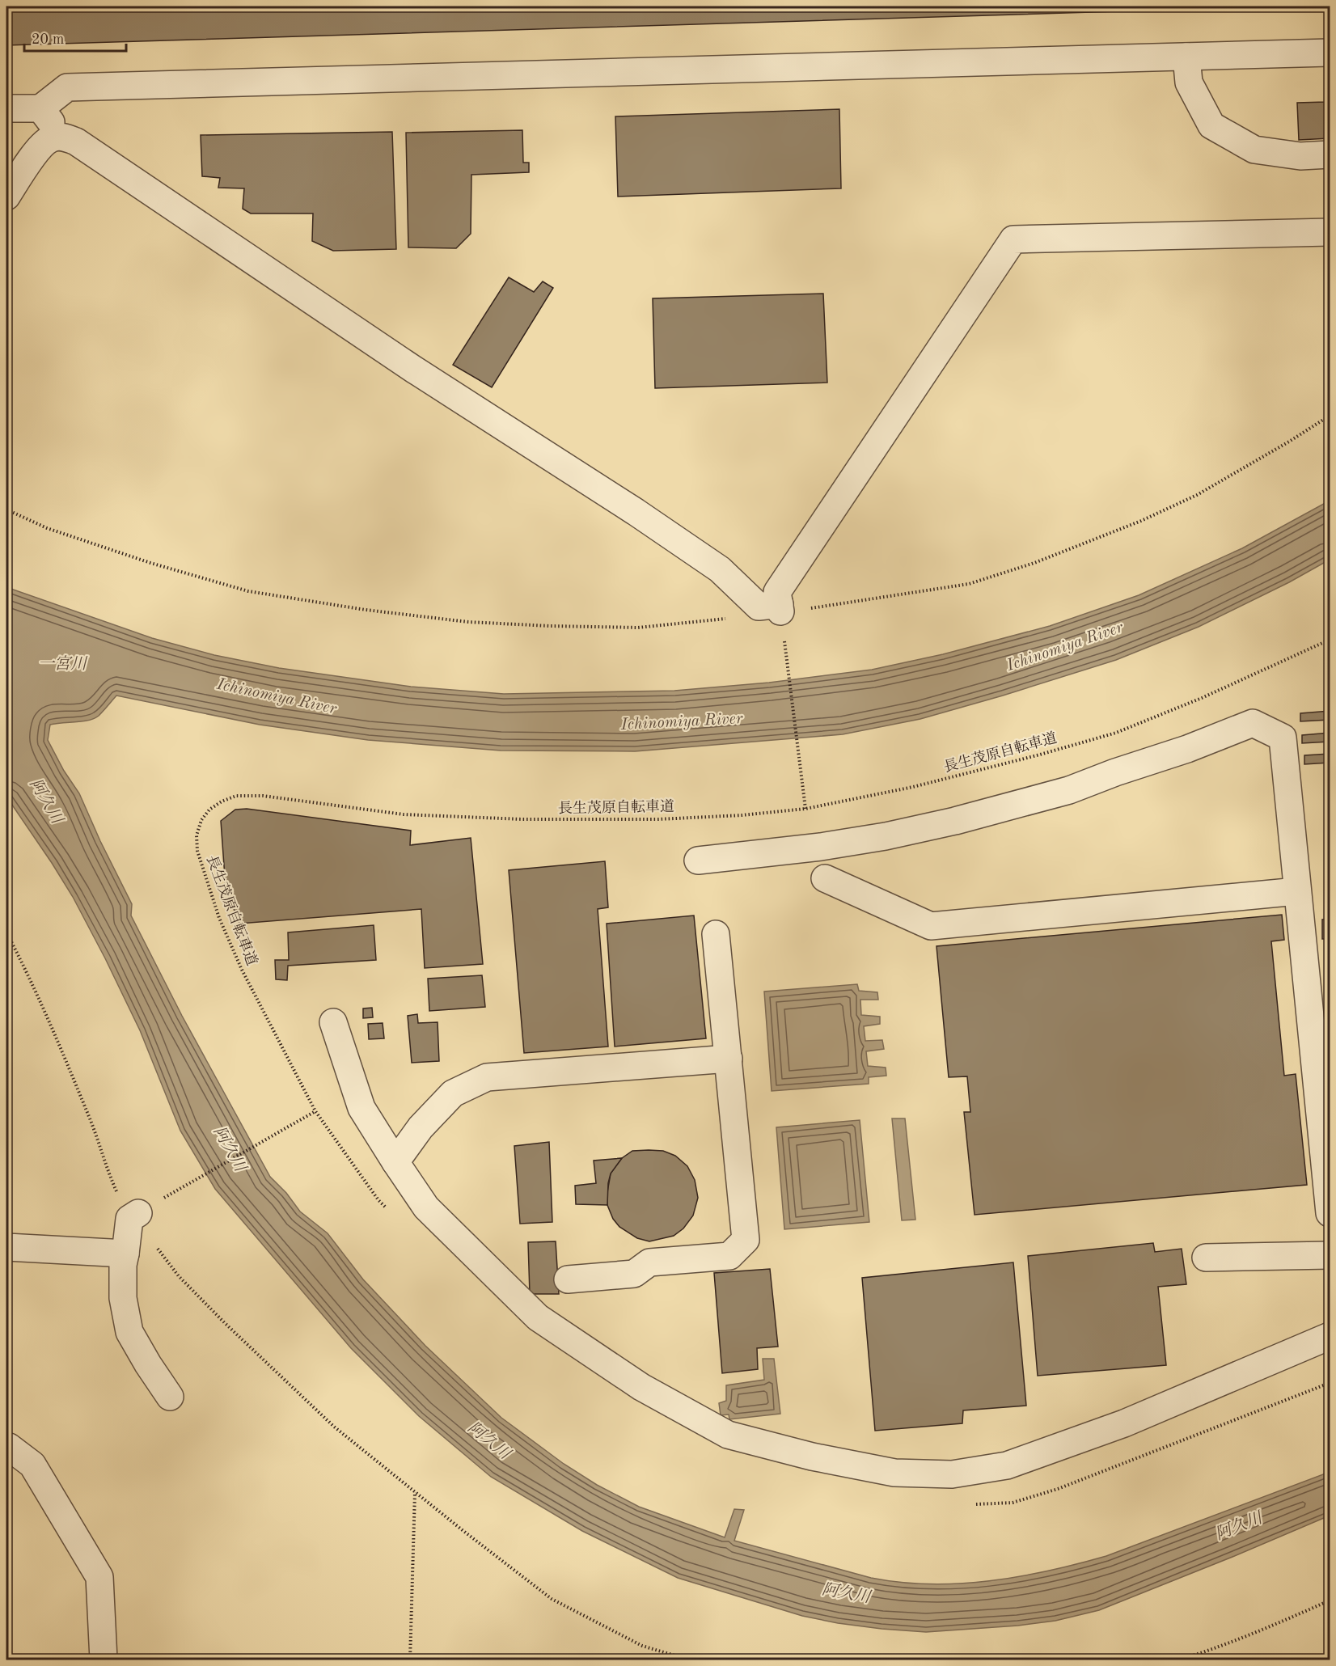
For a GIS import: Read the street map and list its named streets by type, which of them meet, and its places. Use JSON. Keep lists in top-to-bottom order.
{
  "streets": {
    "path": ["長生茂原自転車道"]
  },
  "water": ["Ichinomiya River", "一宮川", "阿久川"],
  "scale_bar": "20 m"
}
